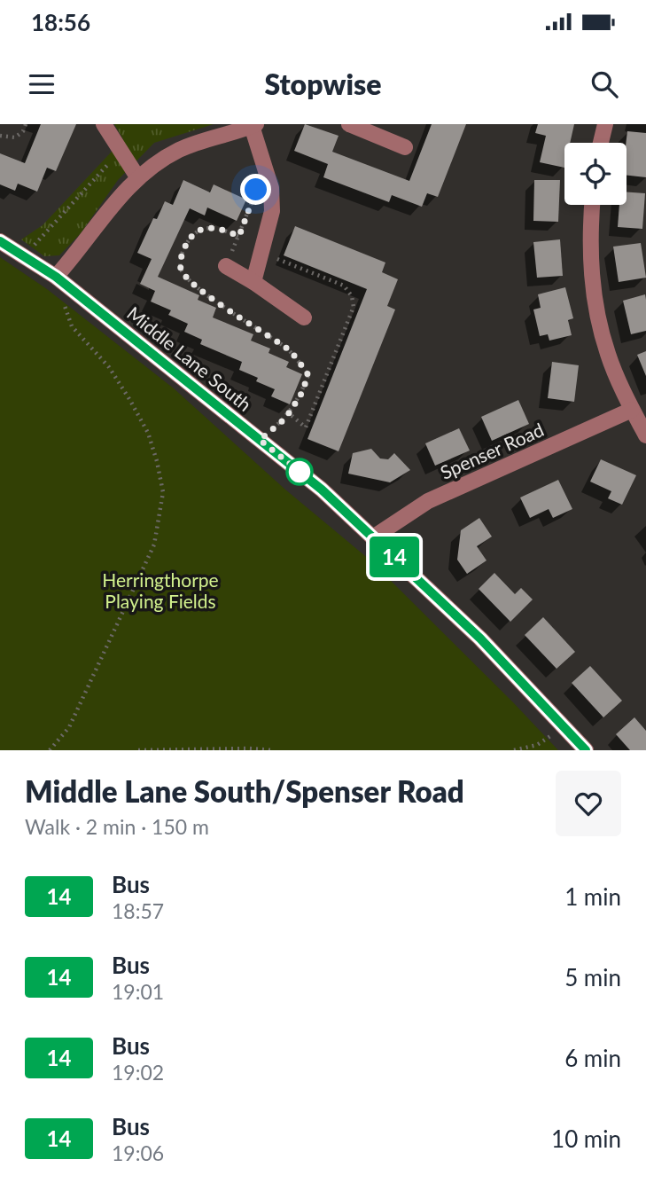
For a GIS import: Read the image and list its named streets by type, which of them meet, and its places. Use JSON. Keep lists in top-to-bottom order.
{
  "streets": {
    "street": ["Middle Lane South", "Spenser Road"]
  },
  "crossings": [
    ["Middle Lane South", "Spenser Road"]
  ],
  "parks": ["Herringthorpe Playing Fields"],
  "lines": ["bus line 14"],
  "page": {
    "status": "18:56",
    "header": "Stopwise",
    "on_map": "14",
    "heading": ["Middle Lane South/Spenser Road", "Walk · 2 min · 150 m"],
    "list": [
      {
        "mark": "14",
        "name": "Bus",
        "note": "18:57",
        "value": "1 min"
      },
      {
        "mark": "14",
        "name": "Bus",
        "note": "19:01",
        "value": "5 min"
      },
      {
        "mark": "14",
        "name": "Bus",
        "note": "19:02",
        "value": "6 min"
      },
      {
        "mark": "14",
        "name": "Bus",
        "note": "19:06",
        "value": "10 min"
      }
    ]
  }
}
